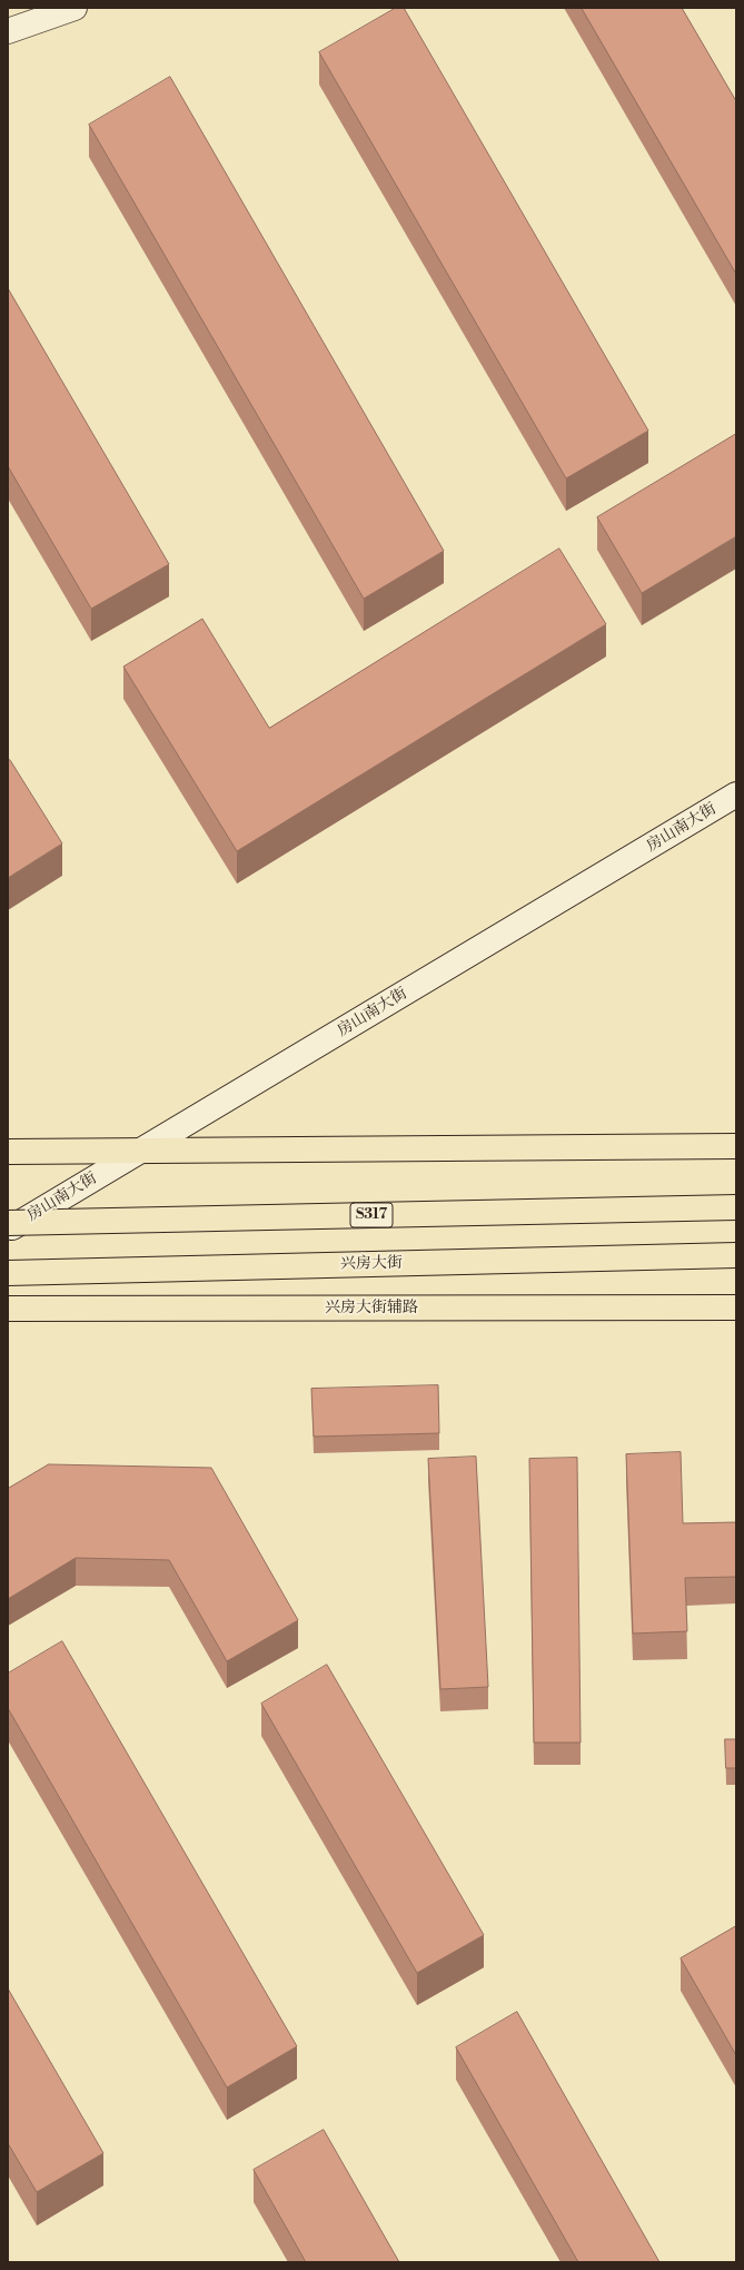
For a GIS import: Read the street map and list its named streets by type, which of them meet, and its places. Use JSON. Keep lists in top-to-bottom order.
{
  "streets": {
    "main road": [
      "房山南大街",
      "S317",
      "兴房大街",
      "兴房大街辅路"
    ]
  }
}
